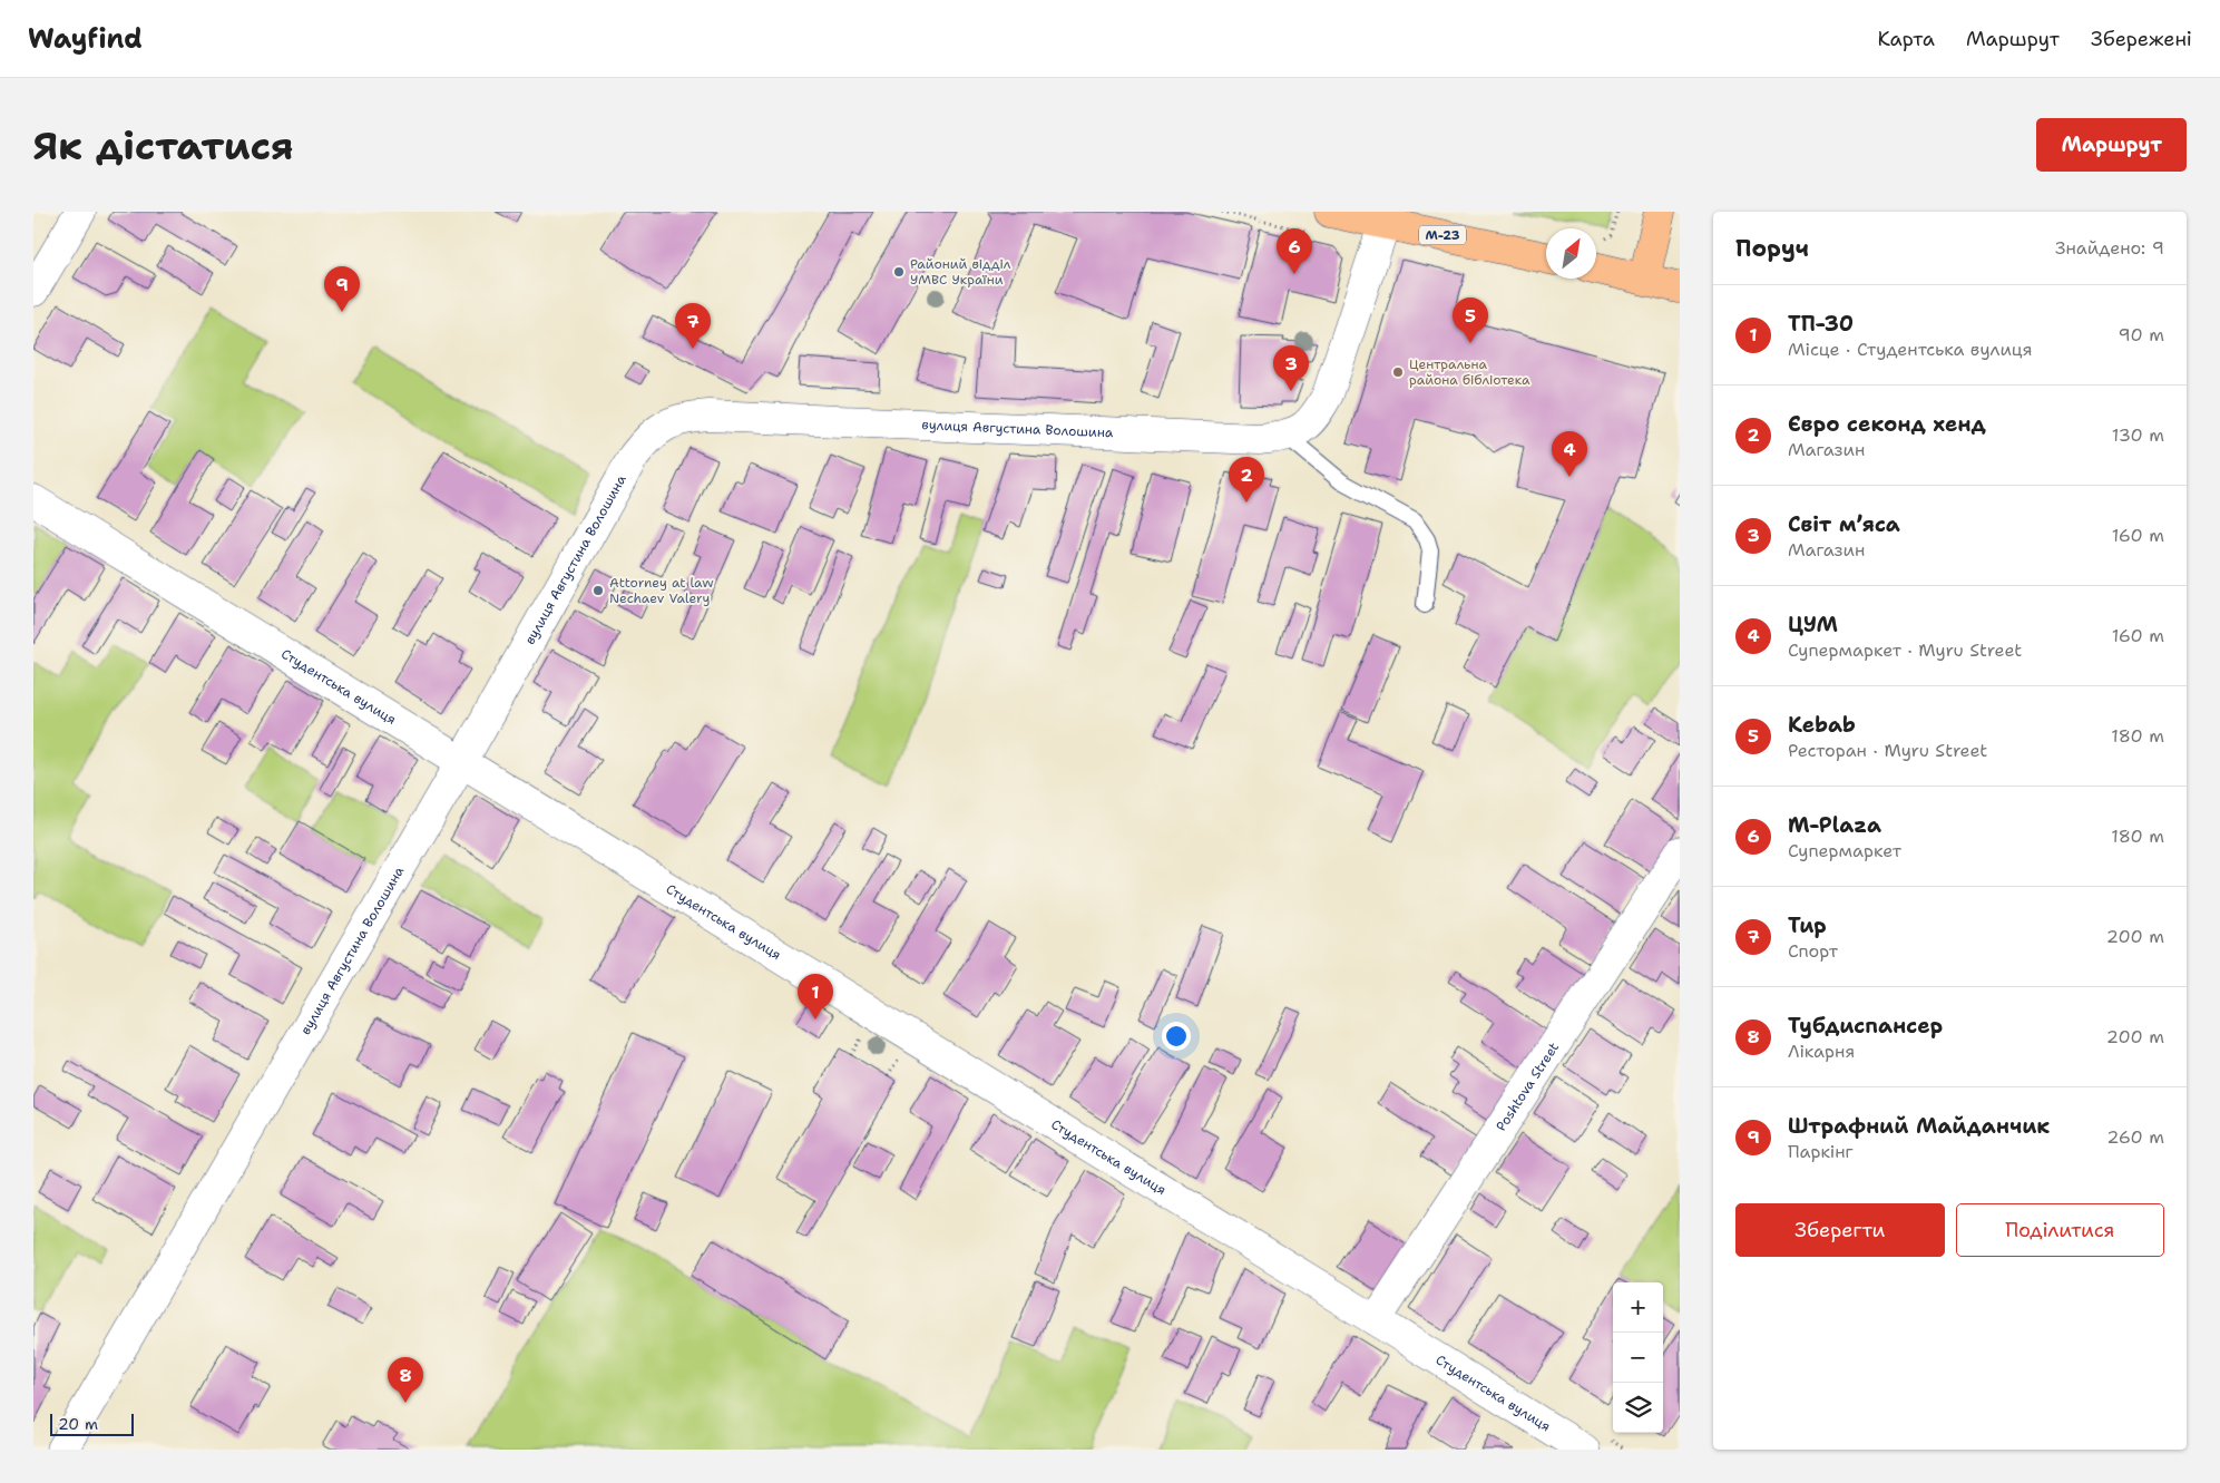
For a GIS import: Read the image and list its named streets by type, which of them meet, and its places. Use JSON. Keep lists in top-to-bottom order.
{
  "streets": {
    "highway": ["М-23"],
    "street": ["вулиця Августина Волошина", "Студентська вулиця", "Poshtova Street"]
  },
  "crossings": [
    ["вулиця Августина Волошина", "Студентська вулиця"],
    ["Студентська вулиця", "Poshtova Street"]
  ],
  "places": ["Районий відділ УМВС України", "Центральна района бібліотека", "Attorney at law Nechaev Valery"],
  "scale_bar": "20 m",
  "north": "top right",
  "page": {
    "header": "Wayfind",
    "nav": ["Карта", "Маршрут", "Збережені"],
    "buttons": [
      "Маршрут",
      ["Зберегти", "Поділитися"]
    ],
    "title": "Як дістатися",
    "heading": ["Поруч", "Знайдено: 9"],
    "pins": [
      "6",
      "9",
      "5",
      "7",
      "3",
      "4",
      "2",
      "1",
      "8"
    ],
    "list": [
      {
        "mark": "1",
        "name": "ТП-30",
        "note": "Місце · Студентська вулиця",
        "value": "90 m"
      },
      {
        "mark": "2",
        "name": "Євро секонд хенд",
        "note": "Магазин",
        "value": "130 m"
      },
      {
        "mark": "3",
        "name": "Світ мʼяса",
        "note": "Магазин",
        "value": "160 m"
      },
      {
        "mark": "4",
        "name": "ЦУМ",
        "note": "Супермаркет · Myru Street",
        "value": "160 m"
      },
      {
        "mark": "5",
        "name": "Kebab",
        "note": "Ресторан · Myru Street",
        "value": "180 m"
      },
      {
        "mark": "6",
        "name": "M-Plaza",
        "note": "Супермаркет",
        "value": "180 m"
      },
      {
        "mark": "7",
        "name": "Тир",
        "note": "Спорт",
        "value": "200 m"
      },
      {
        "mark": "8",
        "name": "Тубдиспансер",
        "note": "Лікарня",
        "value": "200 m"
      },
      {
        "mark": "9",
        "name": "Штрафний Майданчик",
        "note": "Паркінг",
        "value": "260 m"
      }
    ],
    "map_buttons": ["+", "−"],
    "scale": "20 m"
  }
}
